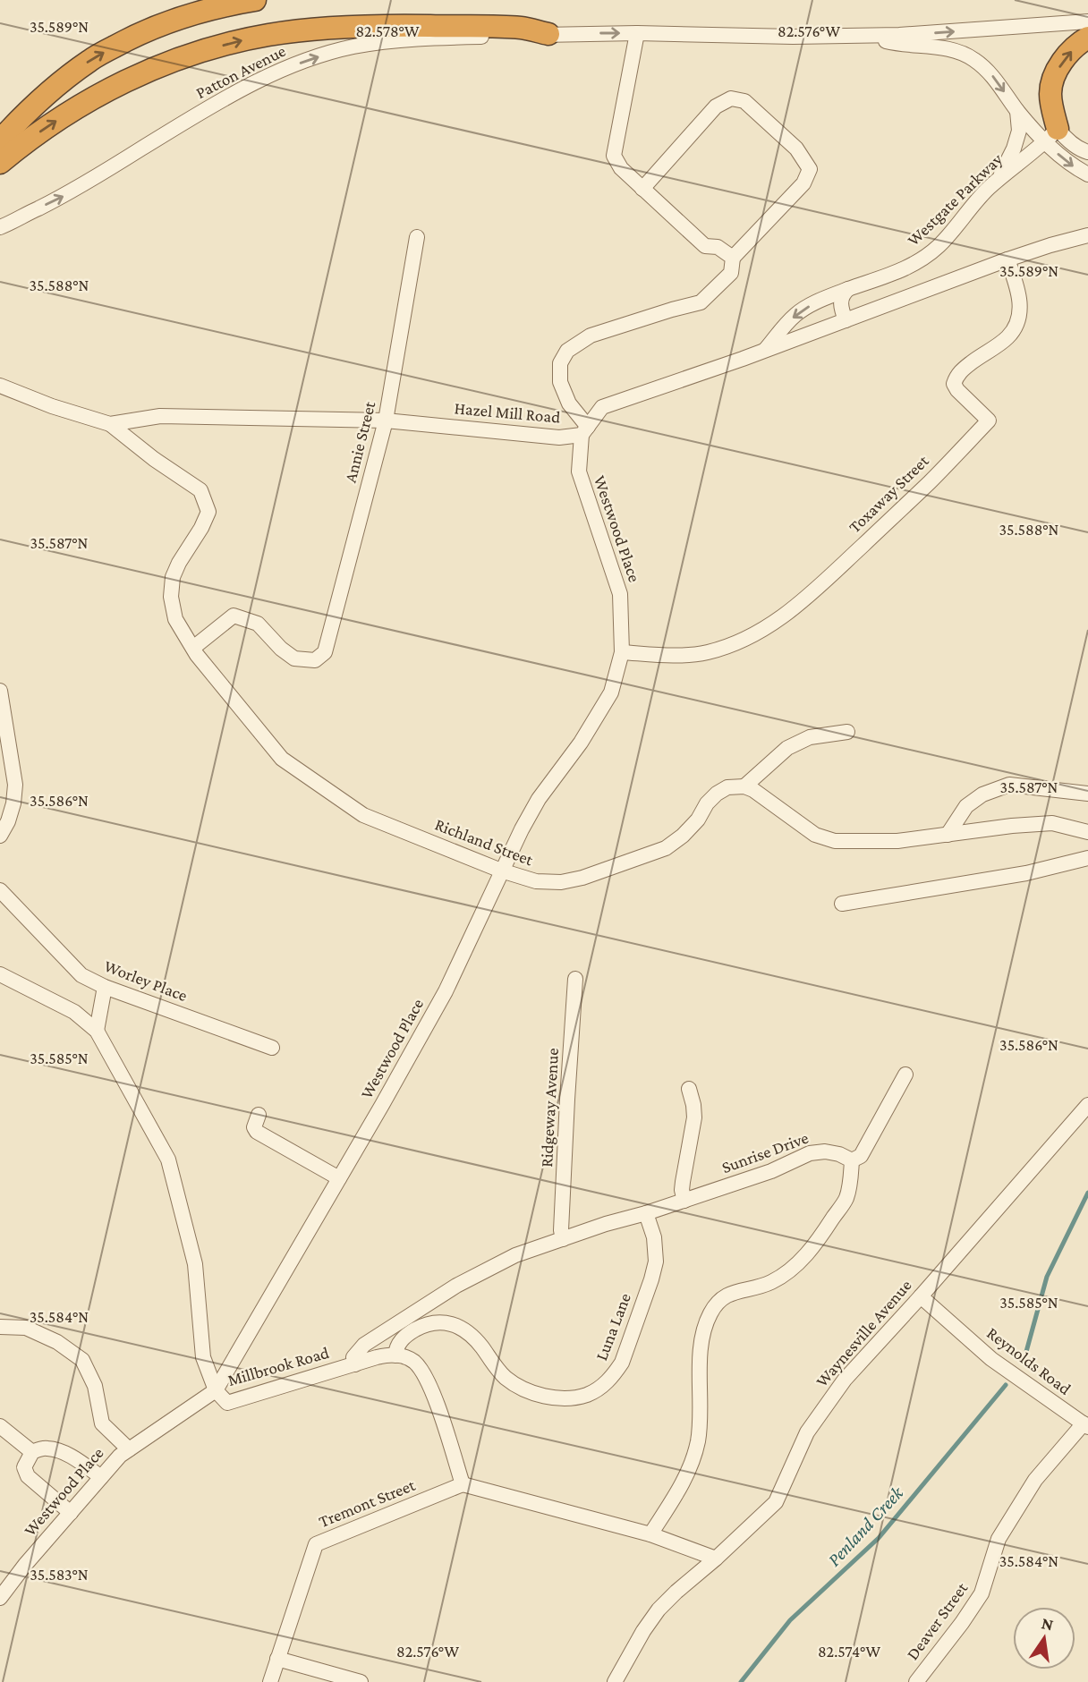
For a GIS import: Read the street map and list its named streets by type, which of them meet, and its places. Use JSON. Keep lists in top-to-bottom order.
{
  "streets": {
    "street": [
      "Patton Avenue",
      "Westgate Parkway",
      "Hazel Mill Road",
      "Annie Street",
      "Toxaway Street",
      "Westwood Place",
      "Richland Street",
      "Worley Place",
      "Ridgeway Avenue",
      "Sunrise Drive",
      "Luna Lane",
      "Waynesville Avenue",
      "Reynolds Road",
      "Millbrook Road",
      "Tremont Street",
      "Deaver Street"
    ]
  },
  "crossings": [
    ["Hazel Mill Road", "Annie Street"],
    ["Hazel Mill Road", "Westwood Place"],
    ["Hazel Mill Road", "Richland Street"],
    ["Annie Street", "Richland Street"],
    ["Toxaway Street", "Westwood Place"],
    ["Westwood Place", "Richland Street"],
    ["Westwood Place", "Millbrook Road"],
    ["Ridgeway Avenue", "Sunrise Drive"],
    ["Sunrise Drive", "Luna Lane"],
    ["Sunrise Drive", "Millbrook Road"],
    ["Luna Lane", "Millbrook Road"],
    ["Waynesville Avenue", "Reynolds Road"],
    ["Reynolds Road", "Deaver Street"]
  ],
  "one_way": ["Patton Avenue"],
  "water": ["Penland Creek"],
  "north": "top",
  "coordinates": [
    "35.589°N",
    "82.576°W",
    "82.578°W",
    "35.588°N",
    "35.587°N",
    "35.586°N",
    "35.585°N",
    "35.584°N",
    "35.583°N",
    "82.574°W"
  ]
}
